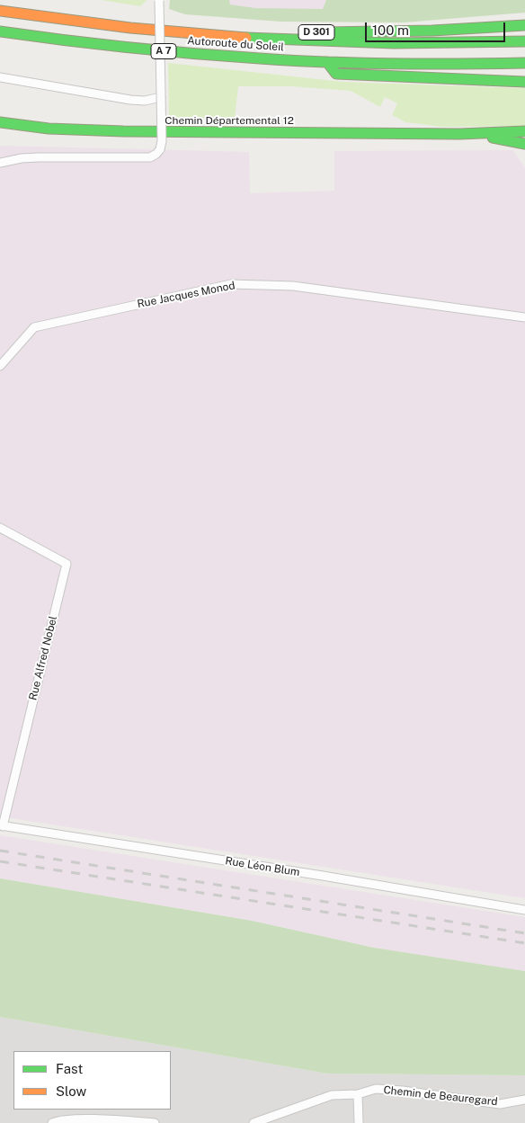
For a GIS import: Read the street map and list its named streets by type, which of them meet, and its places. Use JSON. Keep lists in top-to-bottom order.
{
  "streets": {
    "main road": [
      "D 301",
      "Autoroute du Soleil",
      "A 7",
      "Chemin Départemental 12"
    ],
    "street": [
      "Rue Jacques Monod",
      "Rue Alfred Nobel",
      "Rue Léon Blum",
      "Chemin de Beauregard"
    ]
  },
  "crossings": [
    ["D 301", "Autoroute du Soleil"],
    ["Rue Alfred Nobel", "Rue Léon Blum"]
  ],
  "legend": ["Fast", "Slow"],
  "scale_bar": "100 m"
}
